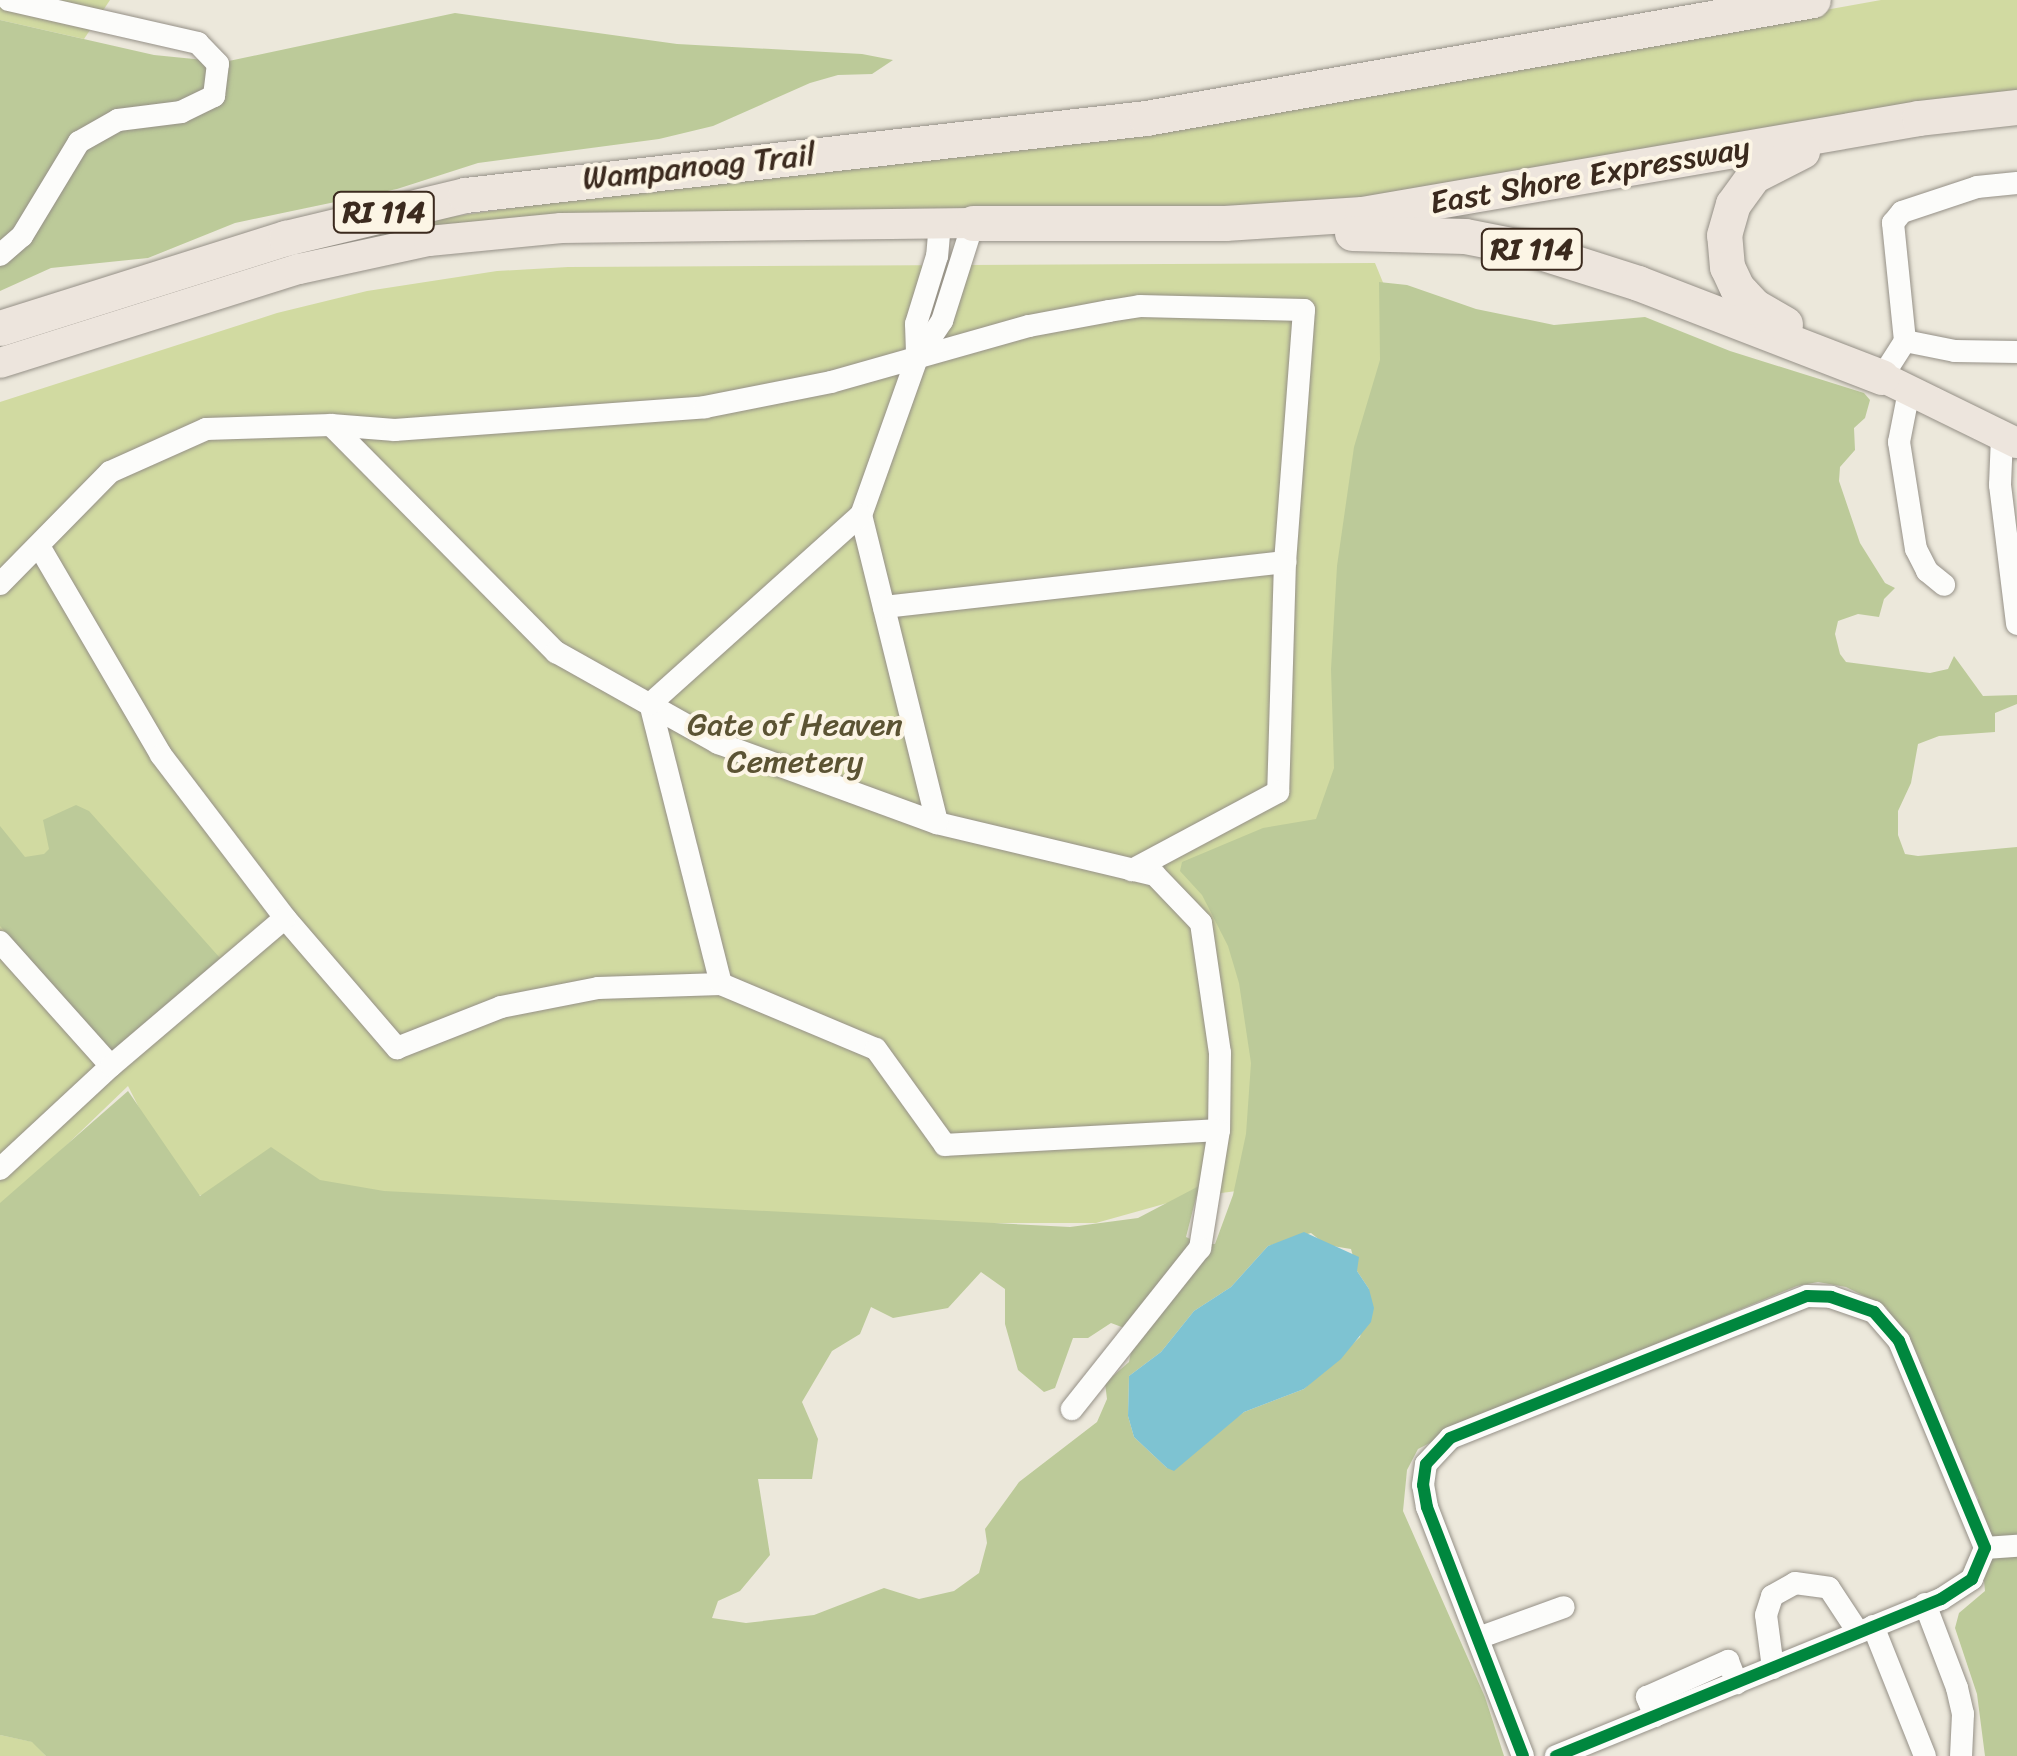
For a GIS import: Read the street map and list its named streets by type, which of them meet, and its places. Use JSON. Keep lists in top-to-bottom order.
{
  "streets": {
    "highway": ["Wampanoag Trail", "East Shore Expressway", "RI 114"]
  },
  "crossings": [
    ["Wampanoag Trail", "East Shore Expressway"],
    ["Wampanoag Trail", "RI 114"],
    ["East Shore Expressway", "RI 114"]
  ],
  "parks": ["Gate of Heaven Cemetery"]
}
